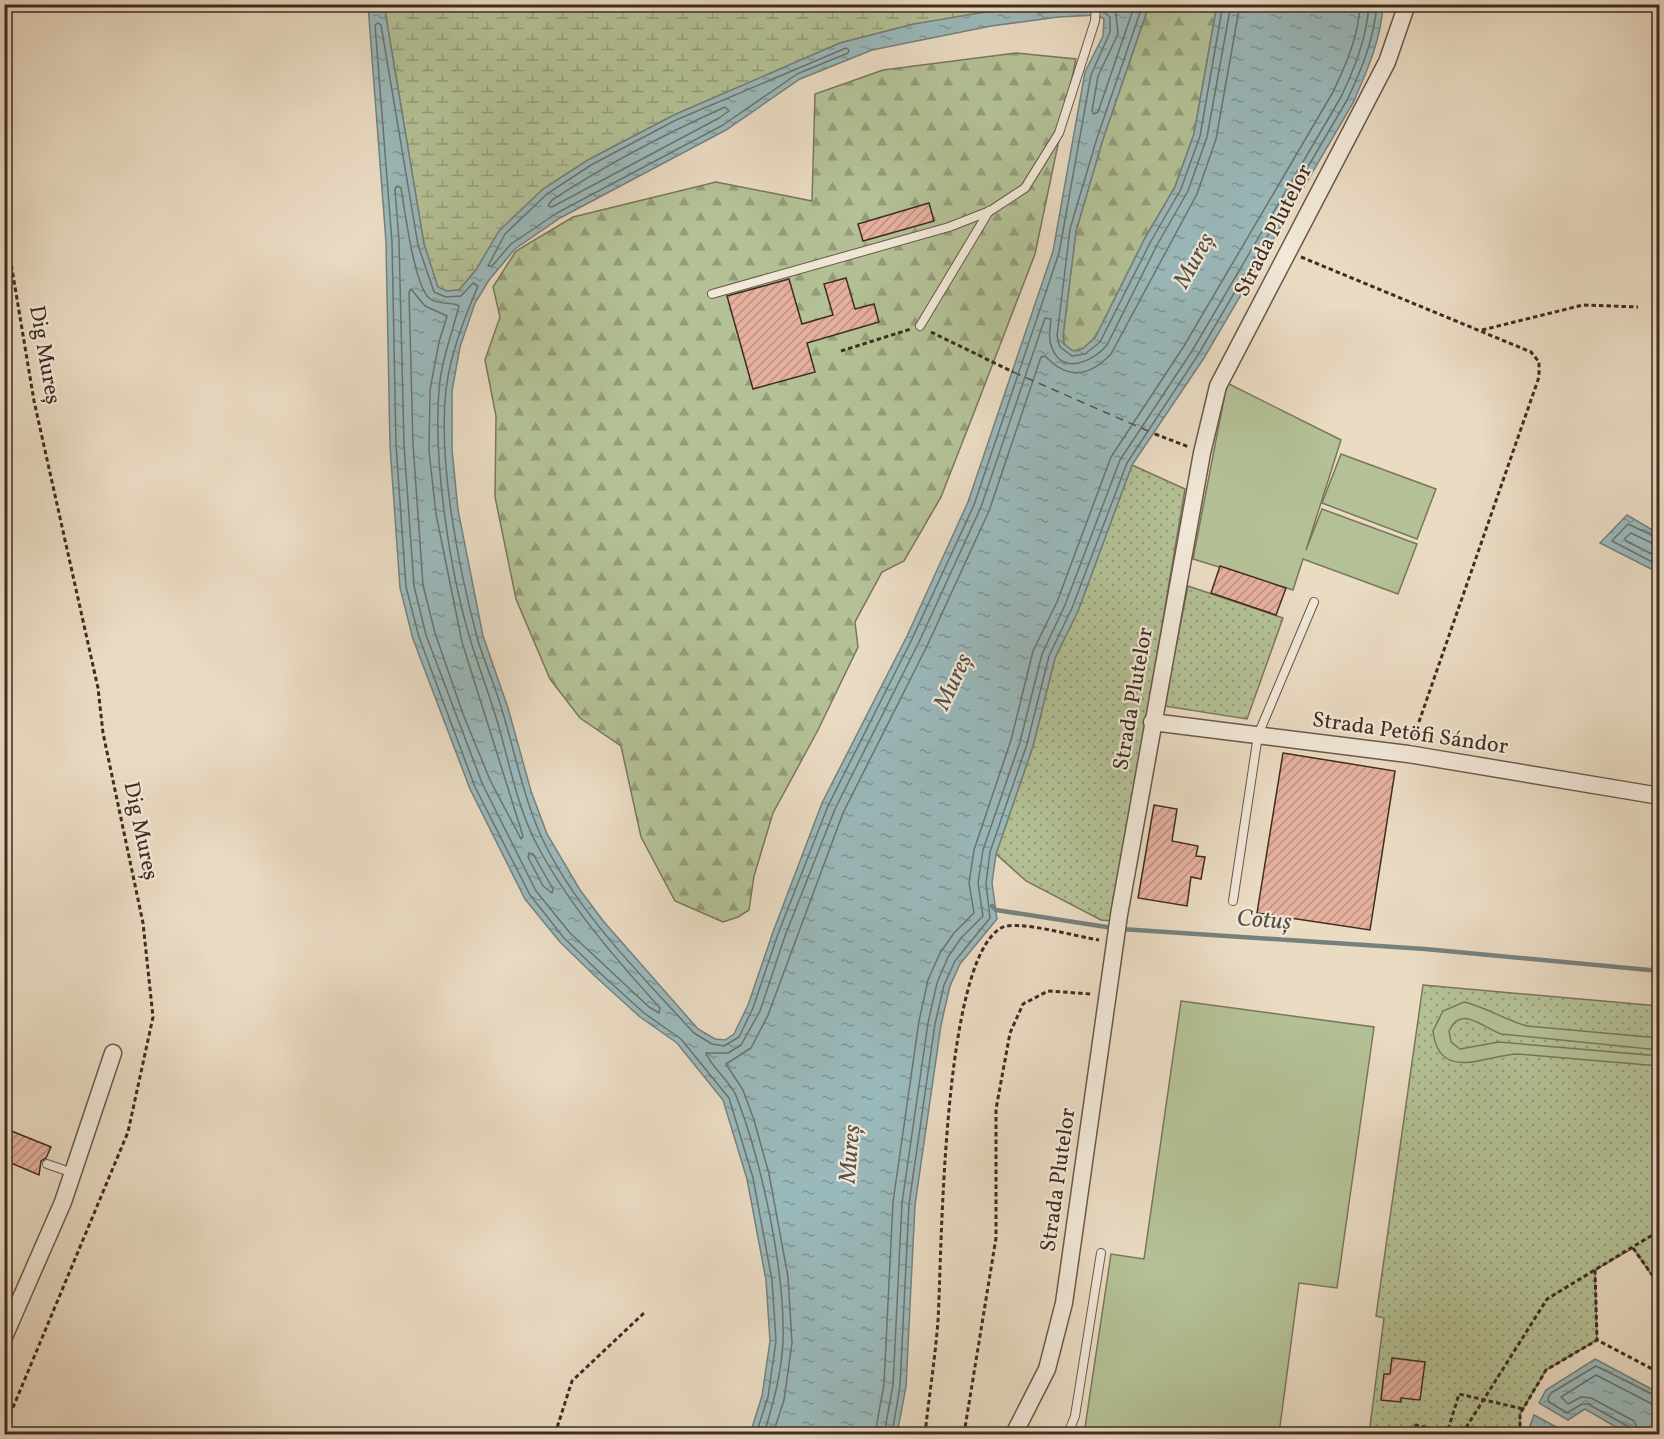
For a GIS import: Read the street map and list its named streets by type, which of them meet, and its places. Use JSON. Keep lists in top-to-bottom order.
{
  "streets": {
    "street": ["Strada Plutelor", "Strada Petöfi Sándor"],
    "path": ["Dig Mureș"]
  },
  "crossings": [
    ["Strada Plutelor", "Strada Petöfi Sándor"]
  ],
  "water": ["Mureș", "Cotuș"]
}
